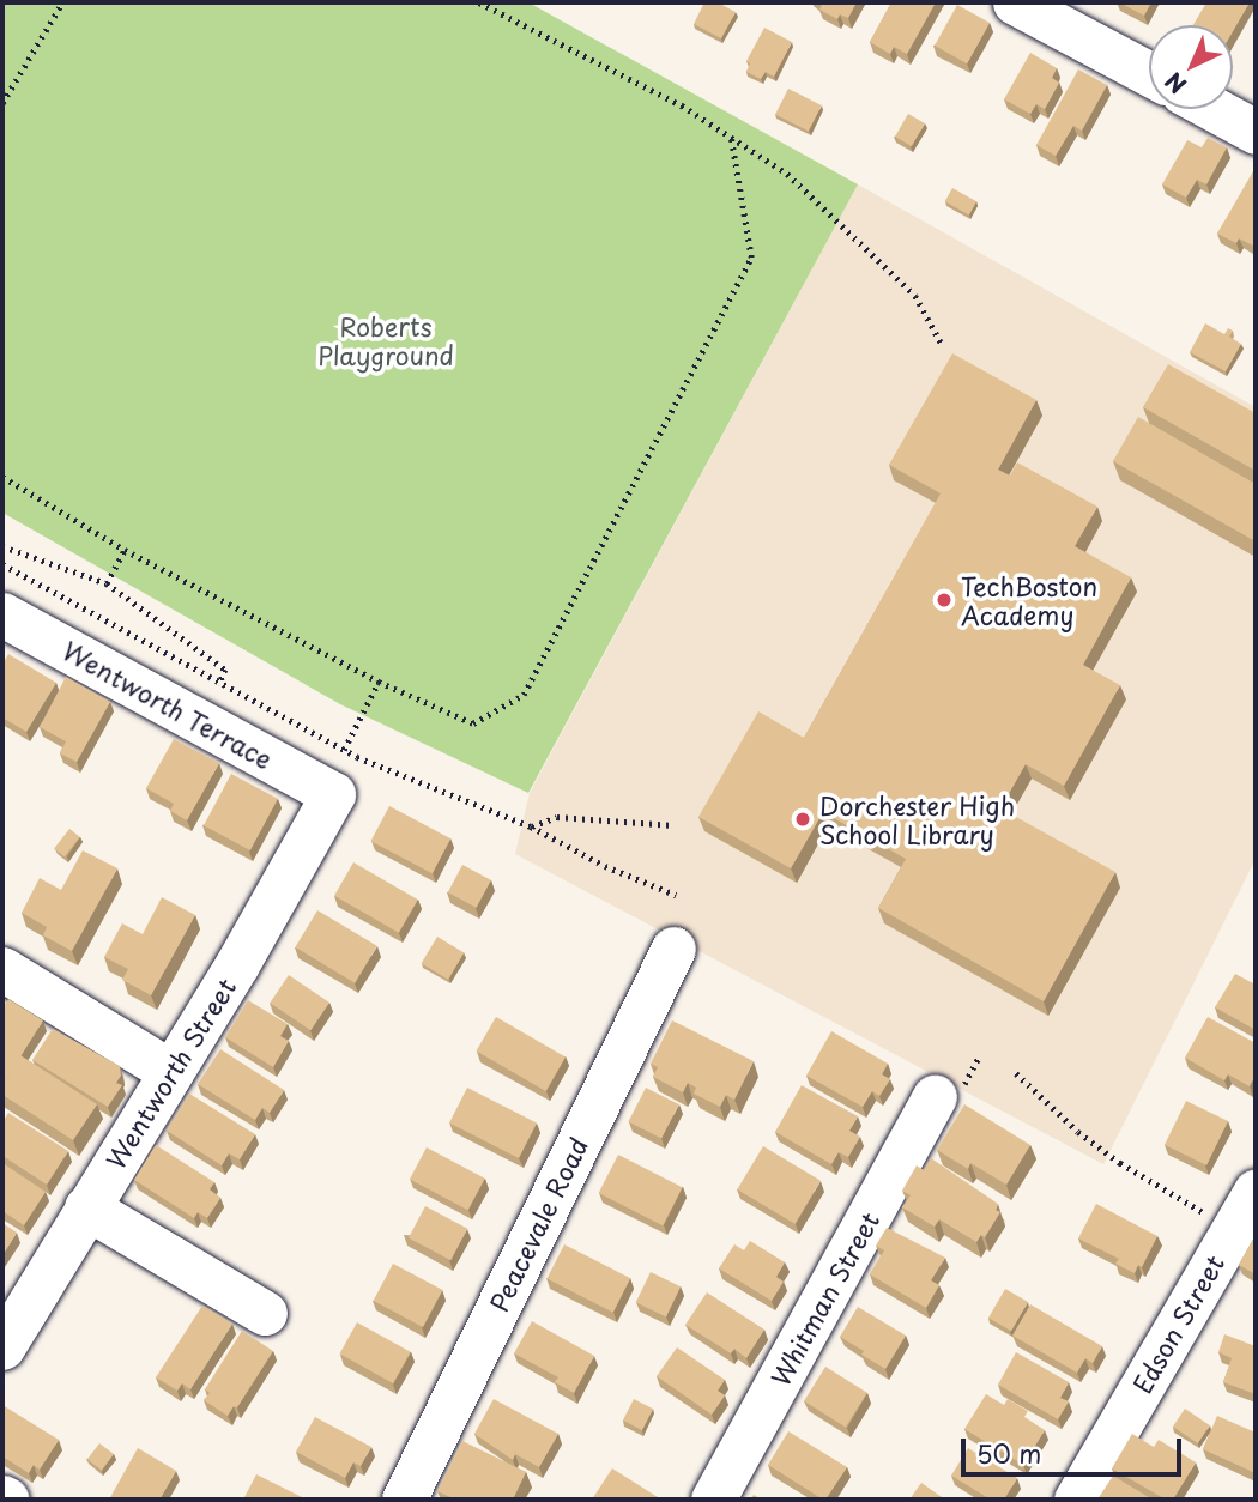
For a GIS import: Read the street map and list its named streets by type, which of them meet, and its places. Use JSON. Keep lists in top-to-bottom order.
{
  "streets": {
    "street": [
      "Wentworth Terrace",
      "Wentworth Street",
      "Peacevale Road",
      "Whitman Street",
      "Edson Street"
    ]
  },
  "crossings": [
    ["Wentworth Terrace", "Wentworth Street"]
  ],
  "parks": ["Roberts Playground"],
  "places": ["TechBoston Academy", "Dorchester High School Library"],
  "scale_bar": "50 m",
  "north": "bottom left"
}
